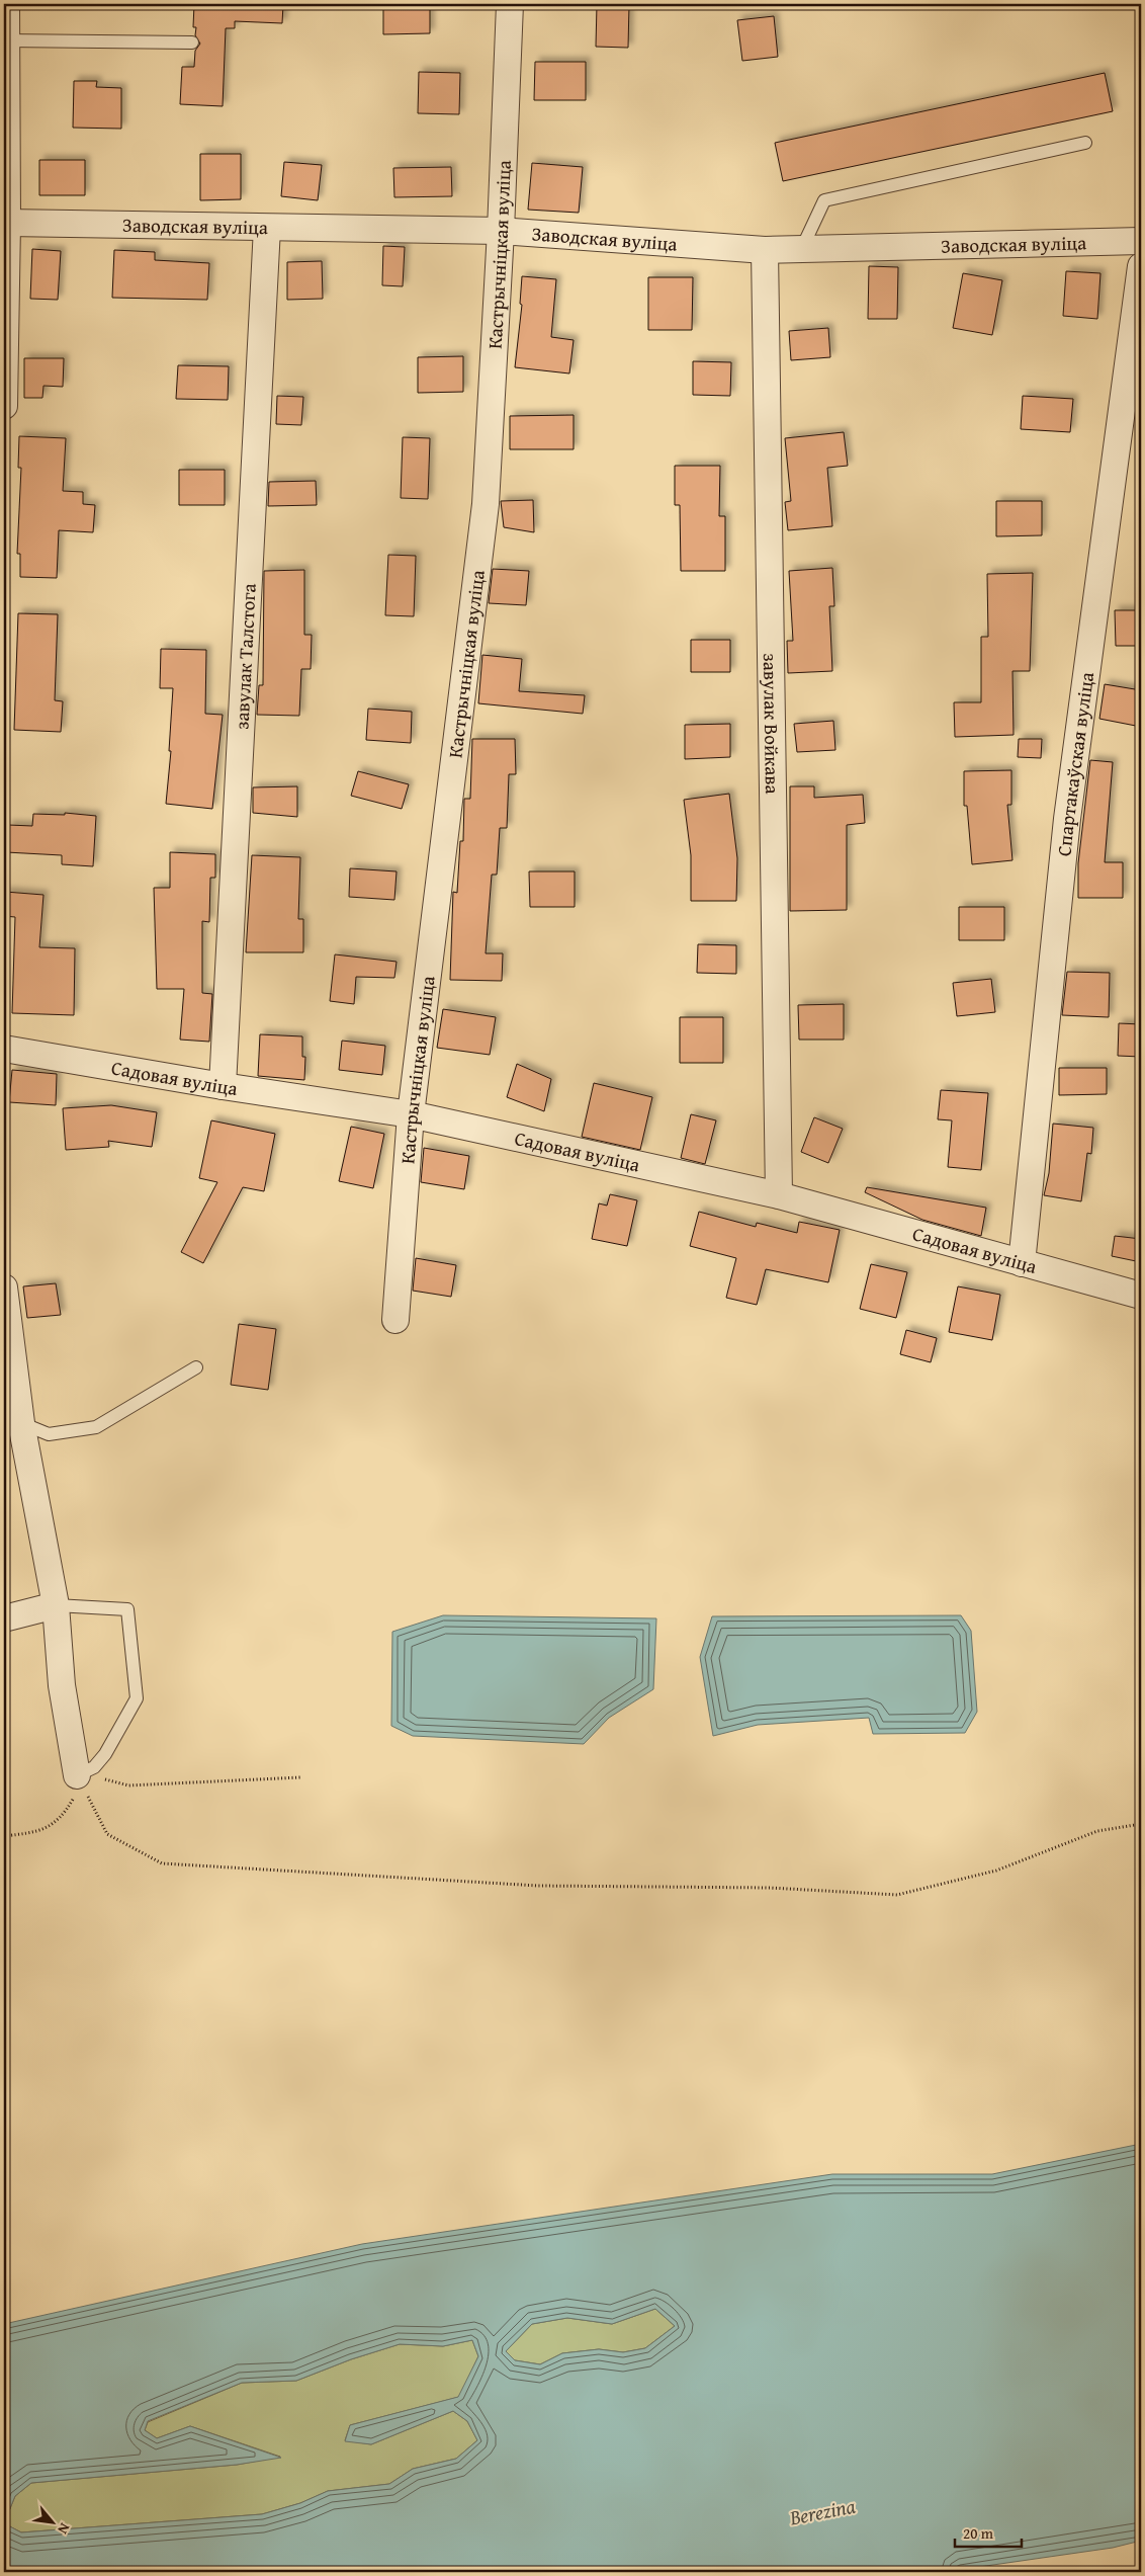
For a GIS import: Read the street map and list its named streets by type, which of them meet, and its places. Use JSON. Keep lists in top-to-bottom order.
{
  "streets": {
    "street": [
      "Заводская вуліца",
      "Кастрычніцкая вуліца",
      "завулак Талстога",
      "завулак Войкава",
      "Спартакаўская вуліца",
      "Садовая вуліца"
    ]
  },
  "crossings": [
    ["Заводская вуліца", "Кастрычніцкая вуліца"],
    ["Заводская вуліца", "завулак Талстога"],
    ["Заводская вуліца", "завулак Войкава"],
    ["Кастрычніцкая вуліца", "Садовая вуліца"],
    ["завулак Талстога", "Садовая вуліца"],
    ["завулак Войкава", "Садовая вуліца"],
    ["Спартакаўская вуліца", "Садовая вуліца"]
  ],
  "water": ["Berezina"],
  "scale_bar": "20 m",
  "north": "bottom right"
}
